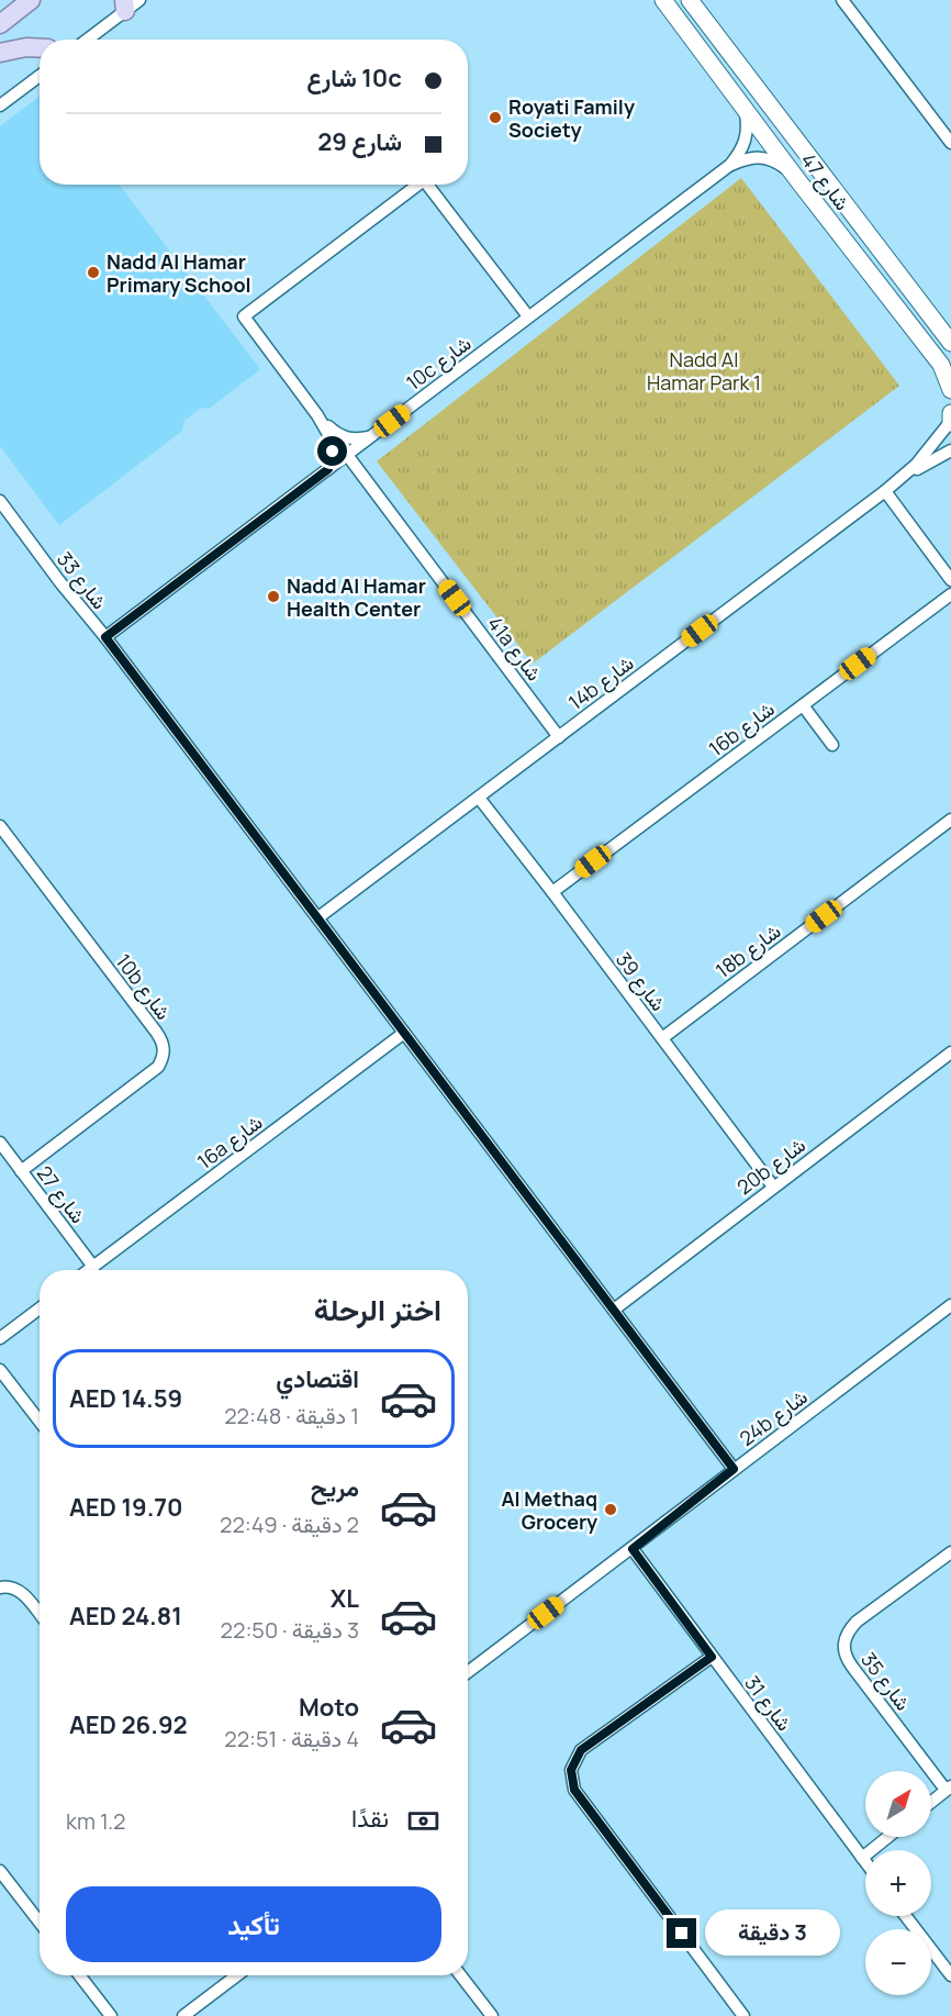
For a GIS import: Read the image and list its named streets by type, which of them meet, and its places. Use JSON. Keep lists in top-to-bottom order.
{
  "streets": {
    "street": [
      "شارع 47",
      "10c شارع",
      "شارع 33",
      "41a شارع",
      "14b شارع",
      "16b شارع",
      "18b شارع",
      "شارع 39",
      "10b شارع",
      "16a شارع",
      "20b شارع",
      "شارع 27",
      "24b شارع",
      "شارع 35",
      "شارع 31"
    ]
  },
  "crossings": [
    ["شارع 47", "10c شارع"],
    ["10c شارع", "شارع 33"],
    ["10c شارع", "41a شارع"],
    ["شارع 33", "14b شارع"],
    ["شارع 33", "16a شارع"],
    ["شارع 33", "20b شارع"],
    ["شارع 33", "24b شارع"],
    ["41a شارع", "14b شارع"],
    ["14b شارع", "شارع 39"],
    ["16b شارع", "شارع 39"],
    ["18b شارع", "شارع 39"],
    ["شارع 39", "20b شارع"],
    ["10b شارع", "شارع 27"],
    ["16a شارع", "شارع 27"],
    ["24b شارع", "شارع 31"]
  ],
  "parks": ["Nadd Al Hamar Park 1"],
  "places": [
    "Royati Family Society",
    "Nadd Al Hamar Primary School",
    "Nadd Al Hamar Health Center",
    "Al Methaq Grocery"
  ],
  "north": "top right",
  "page": {
    "banner": ["10c شارع", "شارع 29"],
    "heading": "اختر الرحلة",
    "list": [
      {
        "name": "اقتصادي",
        "note": "1 دقيقة · 22:48",
        "value": "AED 14.59"
      },
      {
        "name": "مريح",
        "note": "2 دقيقة · 22:49",
        "value": "AED 19.70"
      },
      {
        "name": "XL",
        "note": "3 دقيقة · 22:50",
        "value": "AED 24.81"
      },
      {
        "name": "Moto",
        "note": "4 دقيقة · 22:51",
        "value": "AED 26.92"
      }
    ],
    "map_buttons": ["+", "−"],
    "pay": ["نقدًا", "1.2 km"],
    "buttons": "تأكيد",
    "bubble": "3 دقيقة"
  }
}
